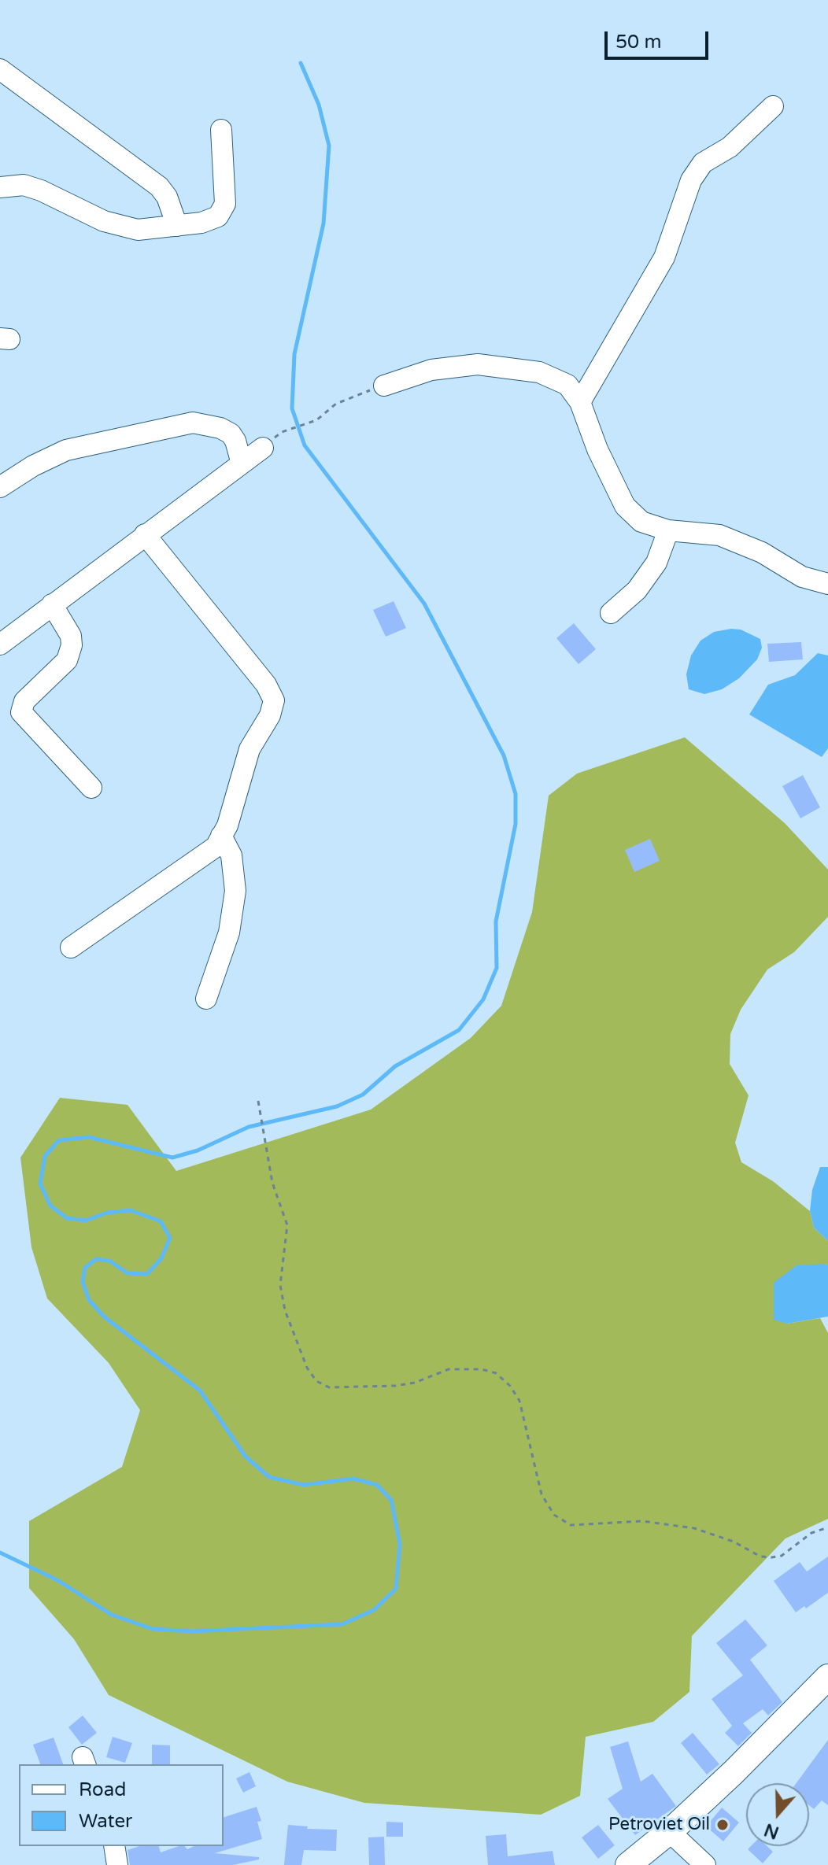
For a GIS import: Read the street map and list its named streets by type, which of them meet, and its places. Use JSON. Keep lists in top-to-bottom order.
{
  "places": ["Petroviet Oil"],
  "legend": ["Road", "Water"],
  "scale_bar": "50 m",
  "north": "bottom"
}
